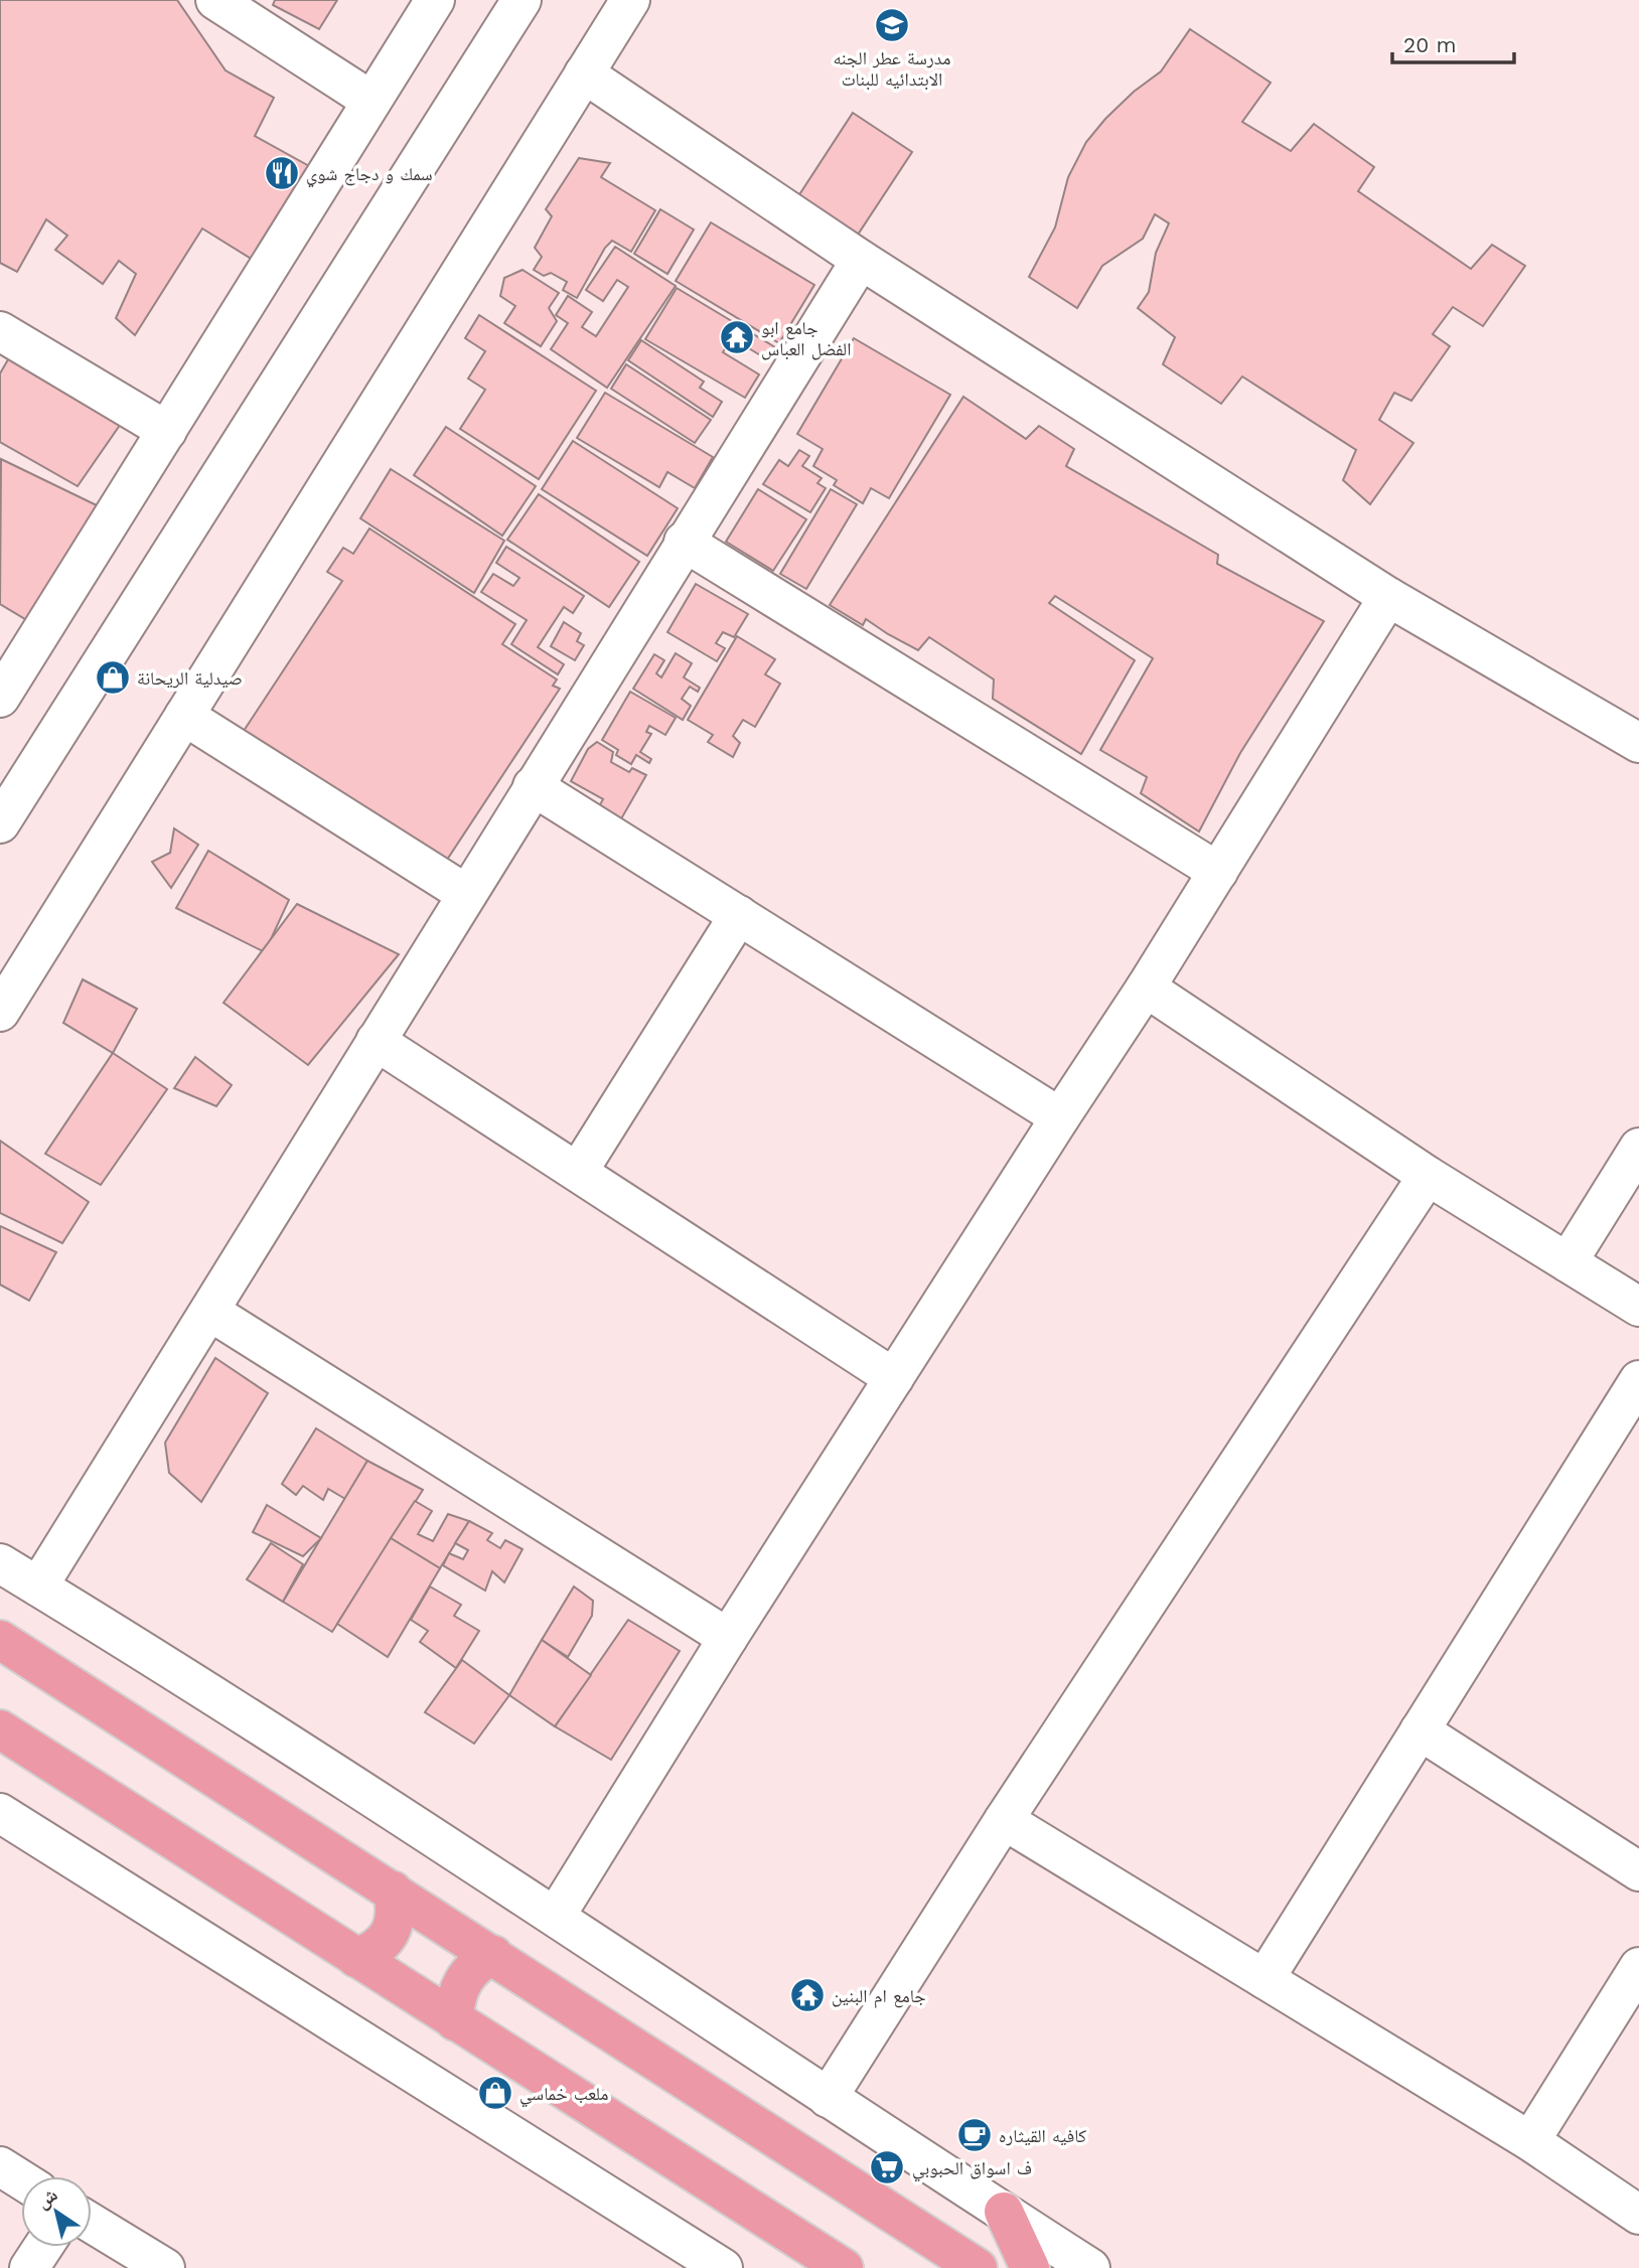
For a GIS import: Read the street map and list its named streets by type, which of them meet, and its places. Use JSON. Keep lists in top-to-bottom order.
{
  "places": {
    "school or university": ["مدرسة عطر الجنه الابتدائيه للبنات"],
    "restaurant": ["سمك و دجاج شوي"],
    "temple": ["جامع ابو الفضل العباس", "جامع ام البنين"],
    "shop": ["صيدلية الريحانة", "ملعب خماسي"],
    "cafe": ["كافيه القيثاره"],
    "supermarket": ["ف اسواق الحبوبي"]
  },
  "scale_bar": "20 m",
  "north": "top left"
}
